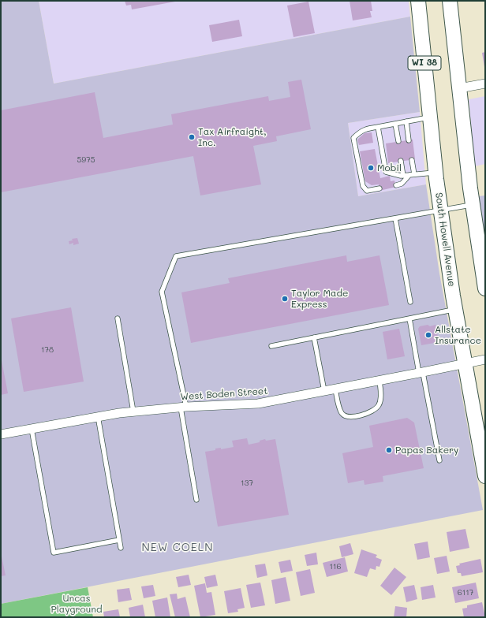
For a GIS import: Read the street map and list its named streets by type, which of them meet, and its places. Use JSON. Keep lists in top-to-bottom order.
{
  "streets": {
    "main road": ["WI 38", "South Howell Avenue"],
    "street": ["West Boden Street"]
  },
  "crossings": [
    ["South Howell Avenue", "West Boden Street"]
  ],
  "districts": ["NEW COELN"],
  "parks": ["Uncas Playground"],
  "places": [
    "Tax Airfraight, Inc.",
    "Mobil",
    "Taylor Made Express",
    "Allstate Insurance",
    "Papas Bakery"
  ],
  "house_numbers": [
    "5975",
    "178",
    "137",
    "116",
    "6117"
  ]
}
